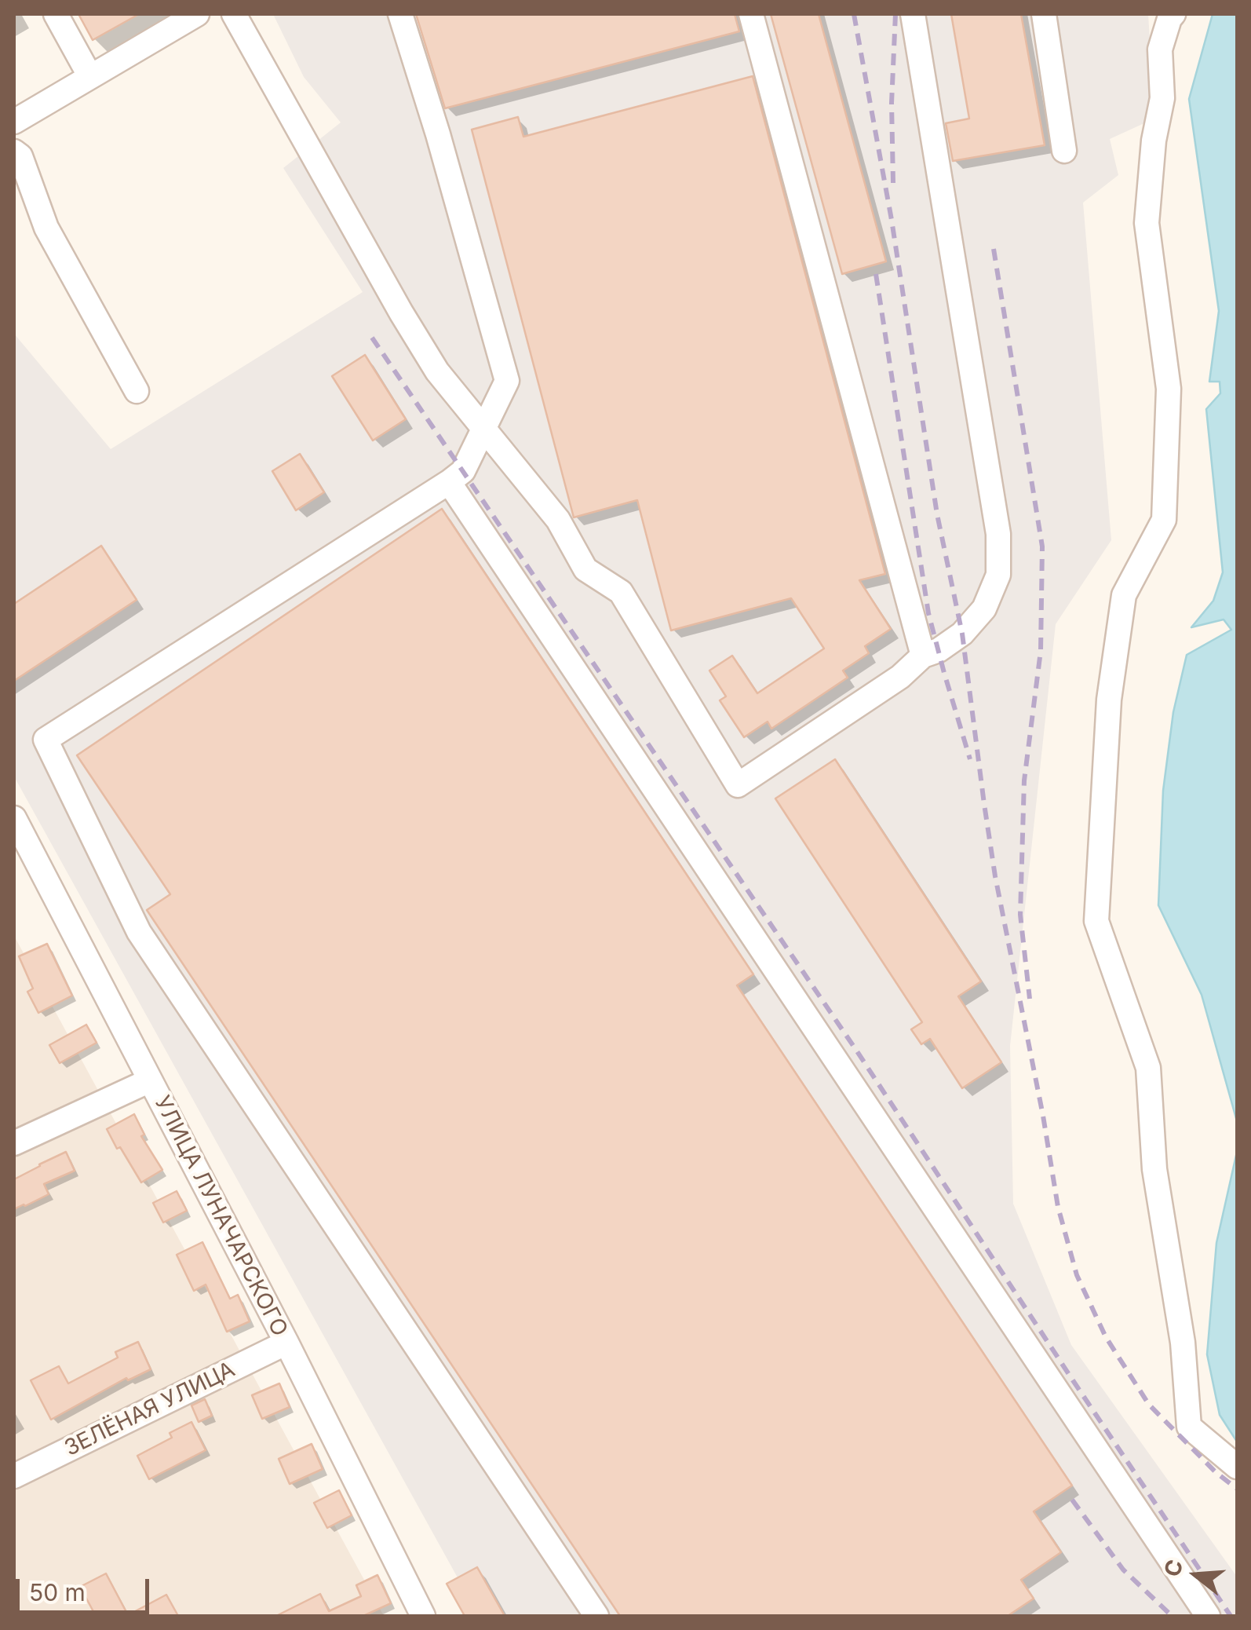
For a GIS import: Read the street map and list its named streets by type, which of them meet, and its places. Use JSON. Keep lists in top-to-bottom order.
{
  "streets": {
    "street": ["УЛИЦА ЛУНАЧАРСКОГО", "ЗЕЛЁНАЯ УЛИЦА"]
  },
  "crossings": [
    ["УЛИЦА ЛУНАЧАРСКОГО", "ЗЕЛЁНАЯ УЛИЦА"]
  ],
  "scale_bar": "50 m",
  "north": "left"
}
